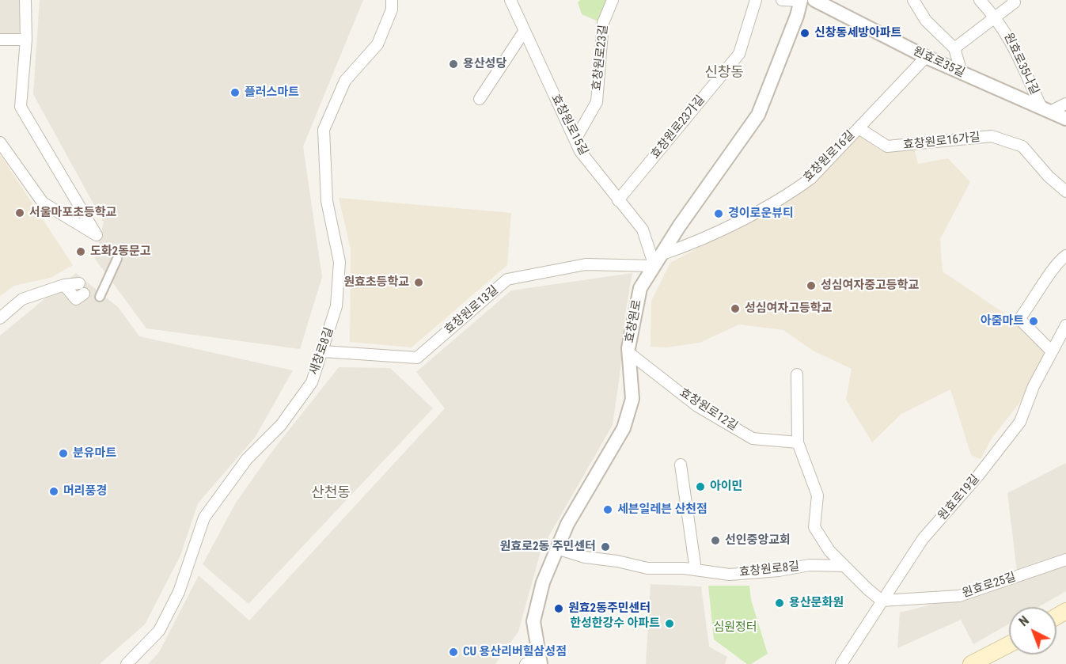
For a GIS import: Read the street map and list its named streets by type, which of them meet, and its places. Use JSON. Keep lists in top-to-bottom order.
{
  "streets": {
    "street": [
      "효창원로23길",
      "원효로35길",
      "원효로35나길",
      "효창원로15길",
      "효창원로23가길",
      "효창원로16가길",
      "효창원로16길",
      "효창원로13길",
      "효창원로",
      "새창로8길",
      "효창원로12길",
      "원효로19길",
      "효창원로8길",
      "원효로25길"
    ]
  },
  "crossings": [
    ["효창원로23길", "효창원로15길"],
    ["원효로35길", "원효로35나길"],
    ["원효로35길", "효창원로16길"],
    ["효창원로15길", "효창원로23가길"],
    ["효창원로15길", "효창원로13길"],
    ["효창원로15길", "효창원로"],
    ["효창원로16가길", "효창원로16길"],
    ["효창원로16길", "효창원로"],
    ["효창원로13길", "효창원로"],
    ["효창원로13길", "새창로8길"],
    ["효창원로", "효창원로12길"],
    ["효창원로", "효창원로8길"],
    ["원효로19길", "원효로25길"]
  ],
  "districts": ["신창동", "산천동"],
  "parks": ["심원정터"],
  "places": [
    "신창동세방아파트",
    "용산성당",
    "플러스마트",
    "서울마포초등학교",
    "경이로운뷰티",
    "도화2동문고",
    "원효초등학교",
    "성심여자중고등학교",
    "성심여자고등학교",
    "아줌마트",
    "분유마트",
    "아이민",
    "머리풍경",
    "세븐일레븐 산천점",
    "선인중앙교회",
    "원효로2동 주민센터",
    "용산문화원",
    "원효2동주민센터",
    "한성한강수 아파트",
    "CU 용산리버힐삼성점"
  ],
  "north": "top left"
}
